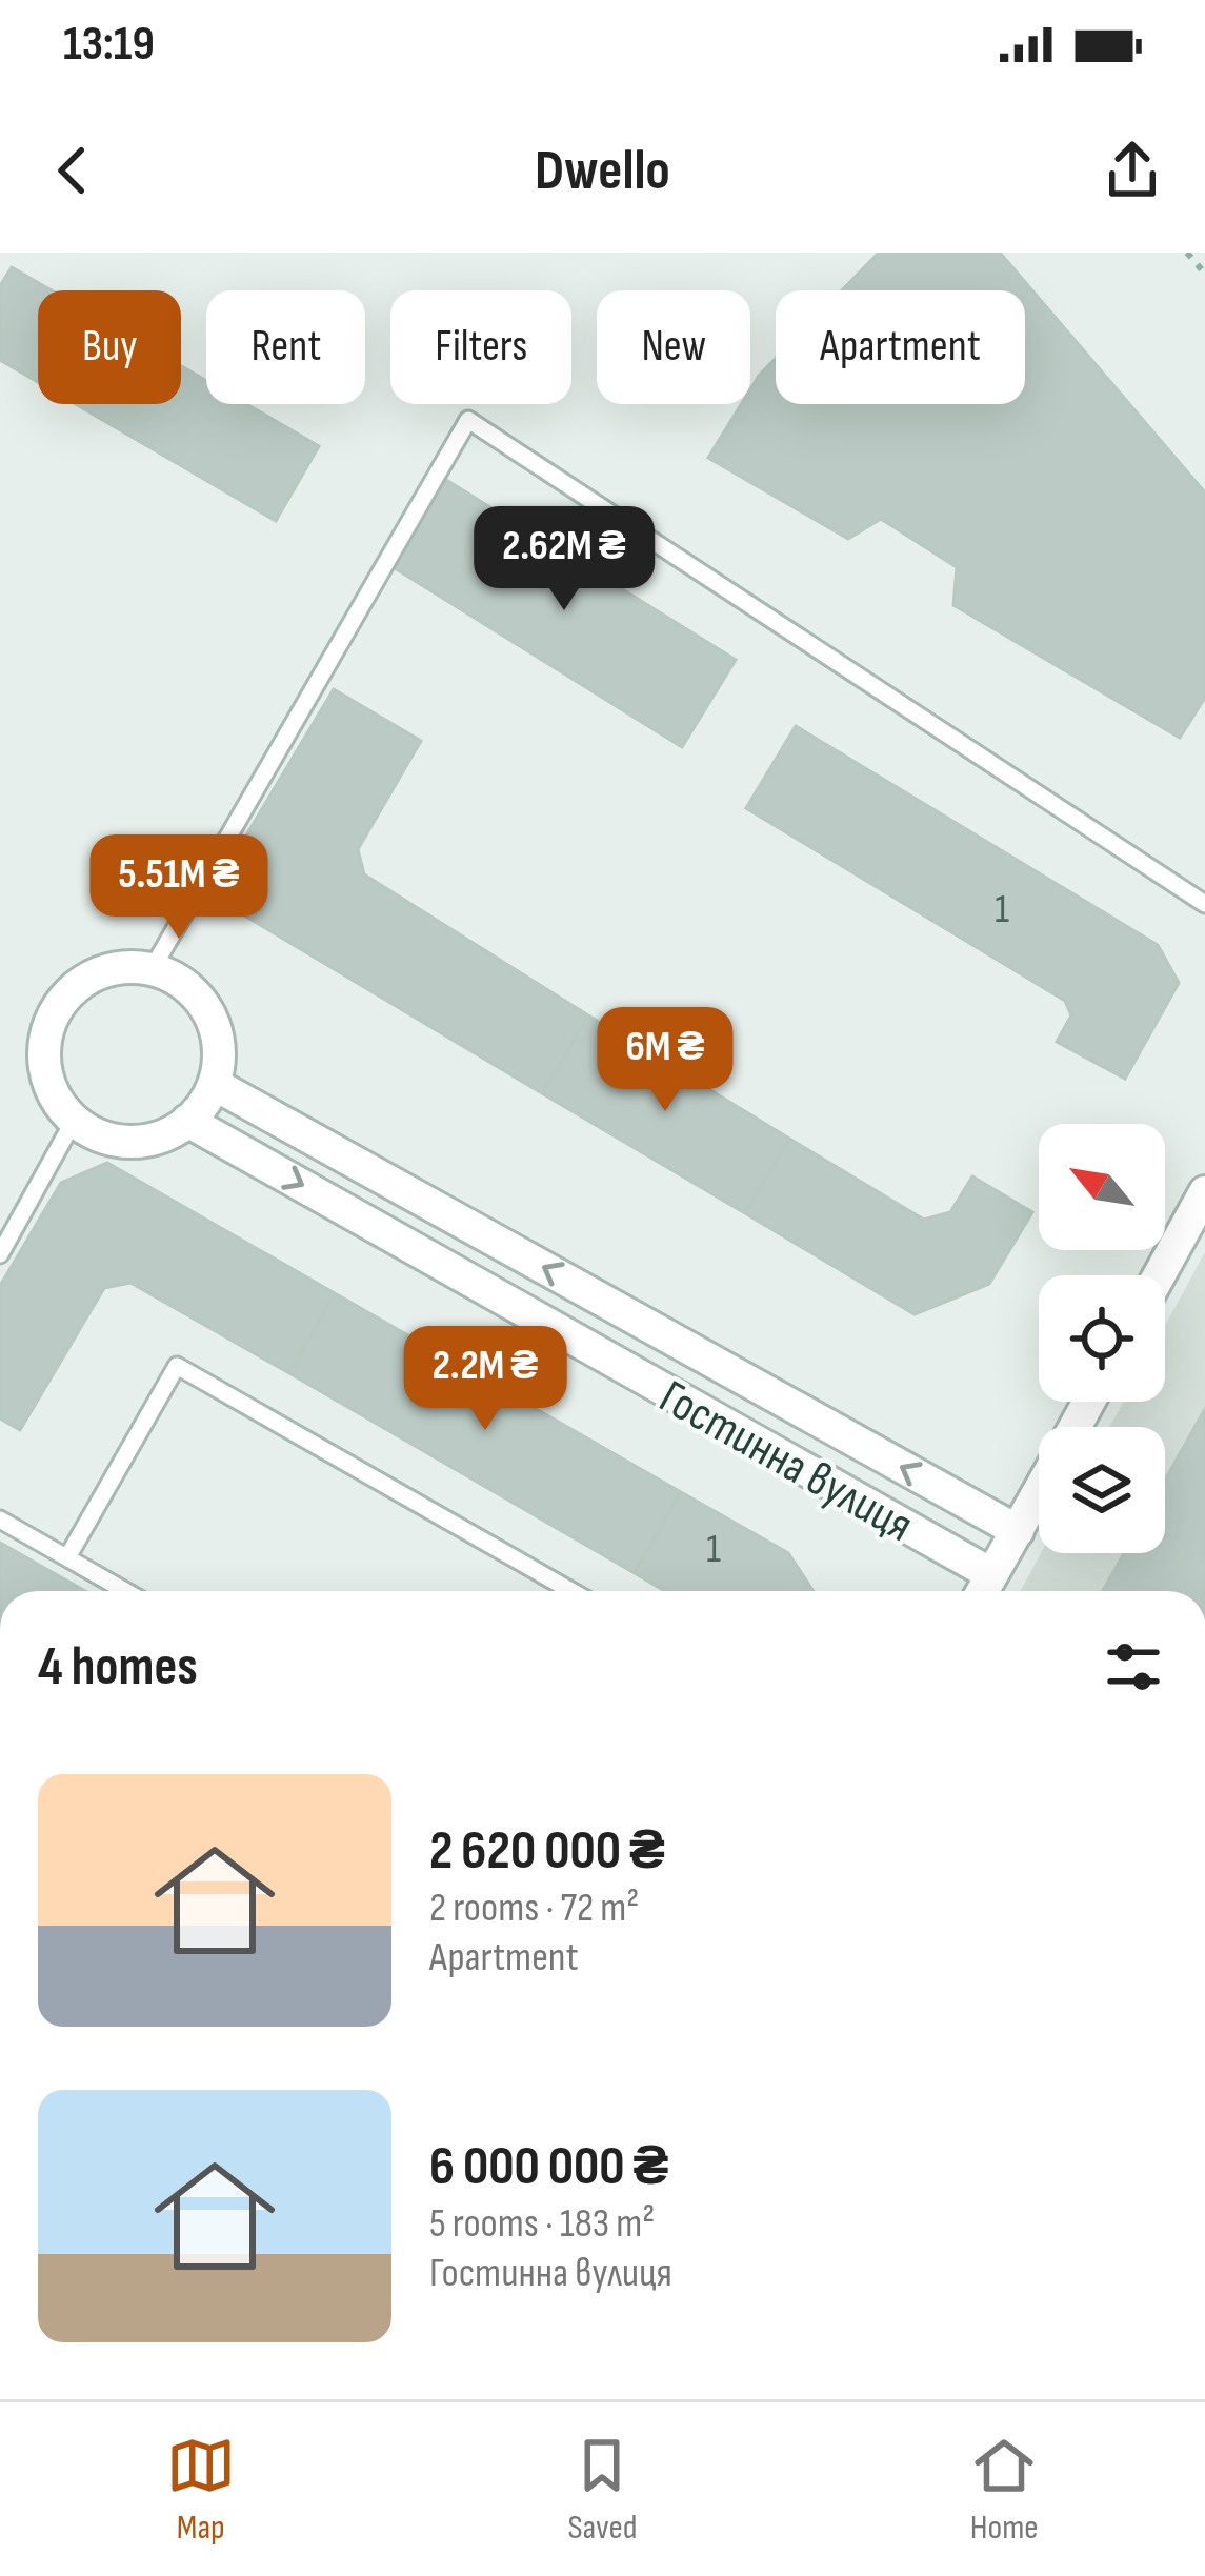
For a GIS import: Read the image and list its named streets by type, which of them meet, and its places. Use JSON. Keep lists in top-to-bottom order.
{
  "streets": {
    "street": ["Гостинна вулиця"]
  },
  "house_numbers": ["1", "1"],
  "north": "top left",
  "page": {
    "status": "13:19",
    "header": "Dwello",
    "chip": [
      "Buy",
      "Rent",
      "Filters",
      "New",
      "Apartment"
    ],
    "price": [
      "2.62M ₴",
      "5.51M ₴",
      "6M ₴",
      "2.2M ₴"
    ],
    "heading": "4 homes",
    "list": [
      {
        "name": "2 620 000 ₴",
        "note": "2 rooms · 72 m² · Apartment"
      },
      {
        "name": "6 000 000 ₴",
        "note": "5 rooms · 183 m² · Гостинна вулиця"
      }
    ],
    "tabs": ["Map", "Saved", "Home"]
  }
}
